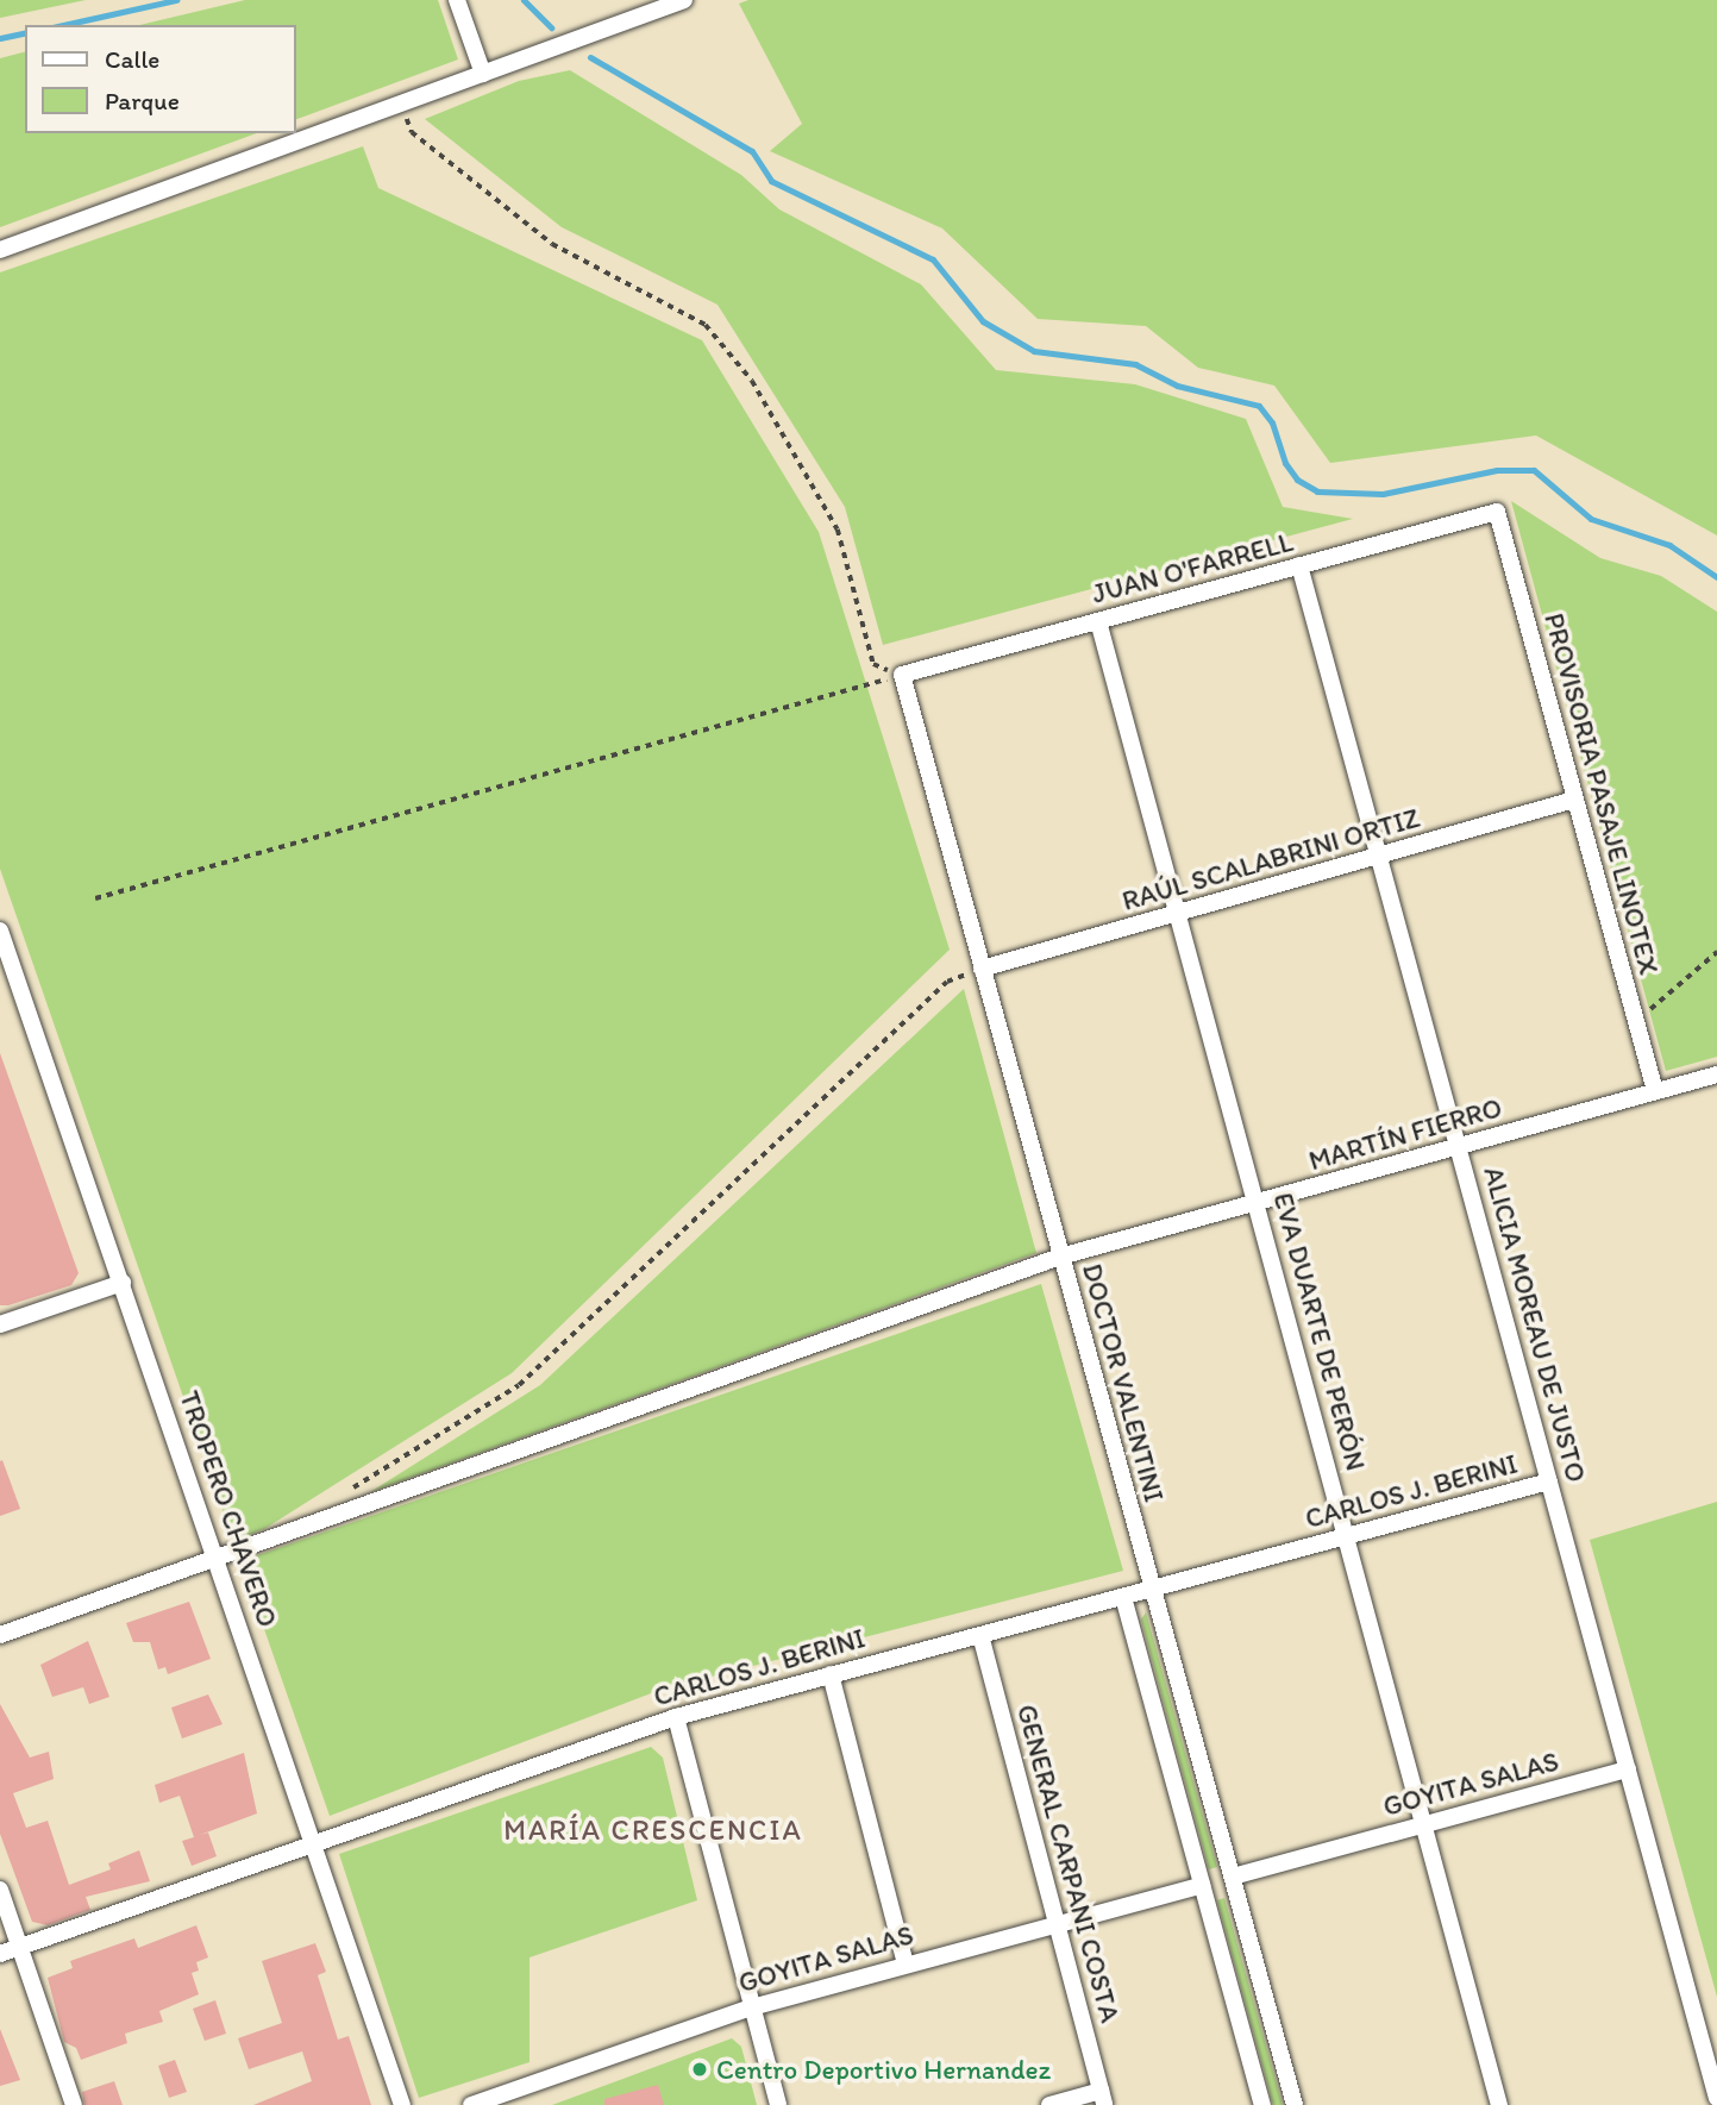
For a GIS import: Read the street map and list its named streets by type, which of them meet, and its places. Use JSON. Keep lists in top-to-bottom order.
{
  "streets": {
    "street": [
      "JUAN O'FARRELL",
      "PROVISORIA PASAJE LINOTEX",
      "RAÚL SCALABRINI ORTIZ",
      "MARTÍN FIERRO",
      "ALICIA MOREAU DE JUSTO",
      "EVA DUARTE DE PERÓN",
      "DOCTOR VALENTINI",
      "CARLOS J. BERINI",
      "TROPERO CHAVERO",
      "GOYITA SALAS",
      "GENERAL CARPANI COSTA"
    ]
  },
  "crossings": [
    ["JUAN O'FARRELL", "PROVISORIA PASAJE LINOTEX"],
    ["JUAN O'FARRELL", "ALICIA MOREAU DE JUSTO"],
    ["JUAN O'FARRELL", "EVA DUARTE DE PERÓN"],
    ["JUAN O'FARRELL", "DOCTOR VALENTINI"],
    ["PROVISORIA PASAJE LINOTEX", "RAÚL SCALABRINI ORTIZ"],
    ["PROVISORIA PASAJE LINOTEX", "MARTÍN FIERRO"],
    ["RAÚL SCALABRINI ORTIZ", "ALICIA MOREAU DE JUSTO"],
    ["RAÚL SCALABRINI ORTIZ", "EVA DUARTE DE PERÓN"],
    ["RAÚL SCALABRINI ORTIZ", "DOCTOR VALENTINI"],
    ["MARTÍN FIERRO", "ALICIA MOREAU DE JUSTO"],
    ["MARTÍN FIERRO", "EVA DUARTE DE PERÓN"],
    ["MARTÍN FIERRO", "DOCTOR VALENTINI"],
    ["MARTÍN FIERRO", "TROPERO CHAVERO"],
    ["ALICIA MOREAU DE JUSTO", "CARLOS J. BERINI"],
    ["ALICIA MOREAU DE JUSTO", "GOYITA SALAS"],
    ["EVA DUARTE DE PERÓN", "CARLOS J. BERINI"],
    ["EVA DUARTE DE PERÓN", "GOYITA SALAS"],
    ["DOCTOR VALENTINI", "CARLOS J. BERINI"],
    ["DOCTOR VALENTINI", "GOYITA SALAS"],
    ["CARLOS J. BERINI", "TROPERO CHAVERO"],
    ["CARLOS J. BERINI", "GENERAL CARPANI COSTA"],
    ["GOYITA SALAS", "GENERAL CARPANI COSTA"]
  ],
  "districts": ["MARÍA CRESCENCIA"],
  "places": ["Centro Deportivo Hernandez"],
  "legend": ["Calle", "Parque"]
}
